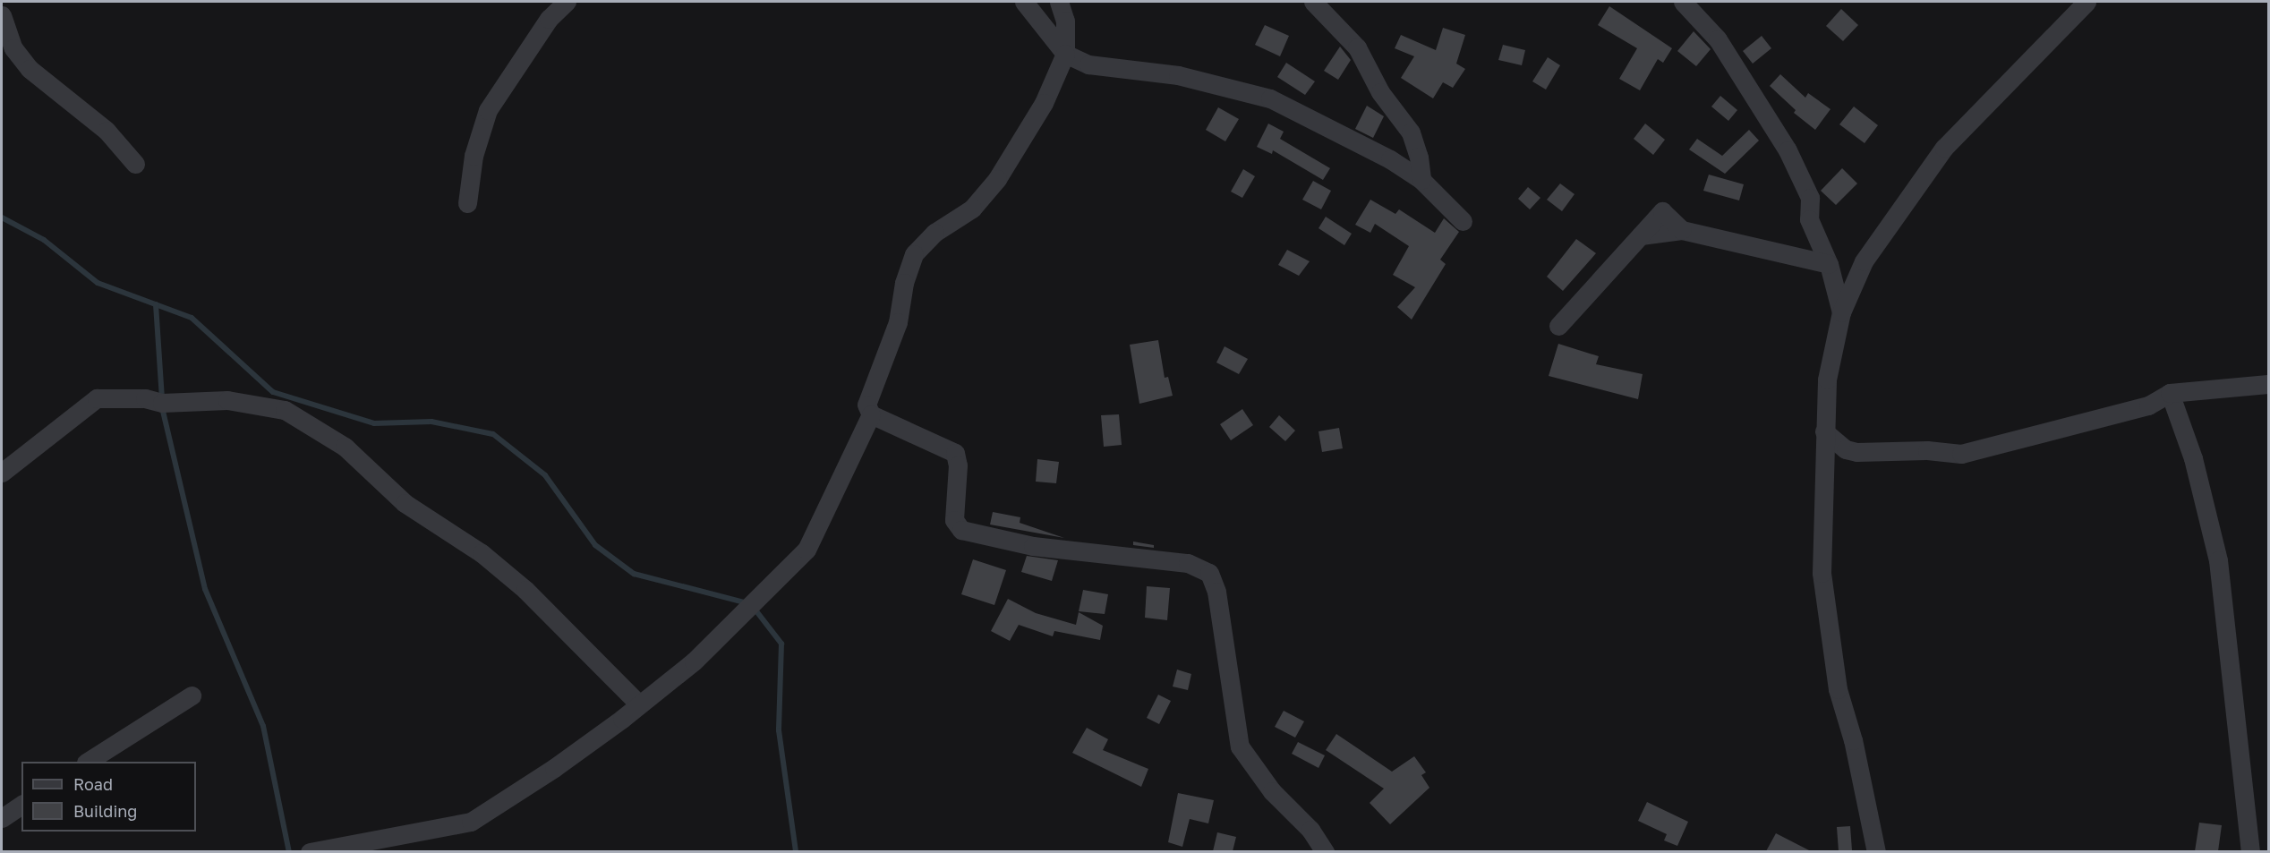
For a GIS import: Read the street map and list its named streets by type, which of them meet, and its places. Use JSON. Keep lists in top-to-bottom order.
{
  "legend": ["Road", "Building"]
}
